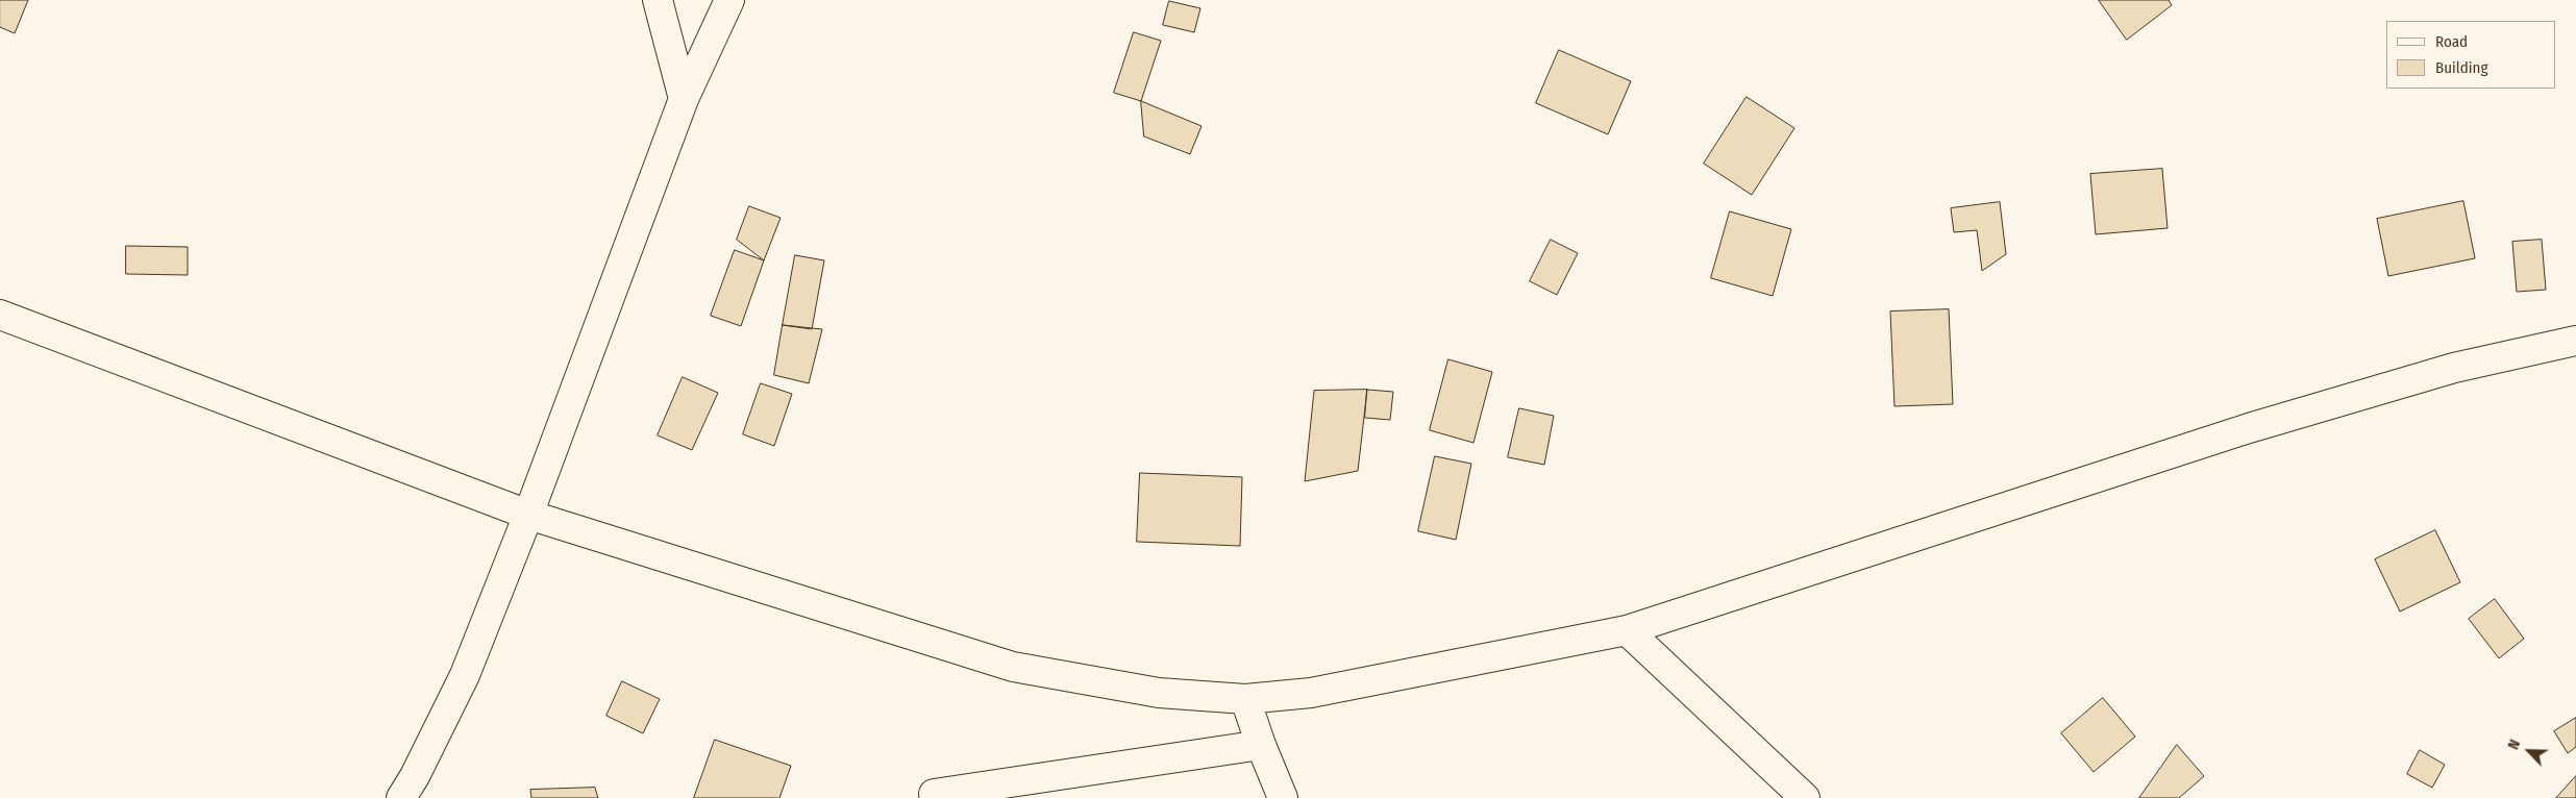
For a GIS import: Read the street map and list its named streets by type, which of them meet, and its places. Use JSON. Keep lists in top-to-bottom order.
{
  "legend": ["Road", "Building"],
  "north": "top left"
}
